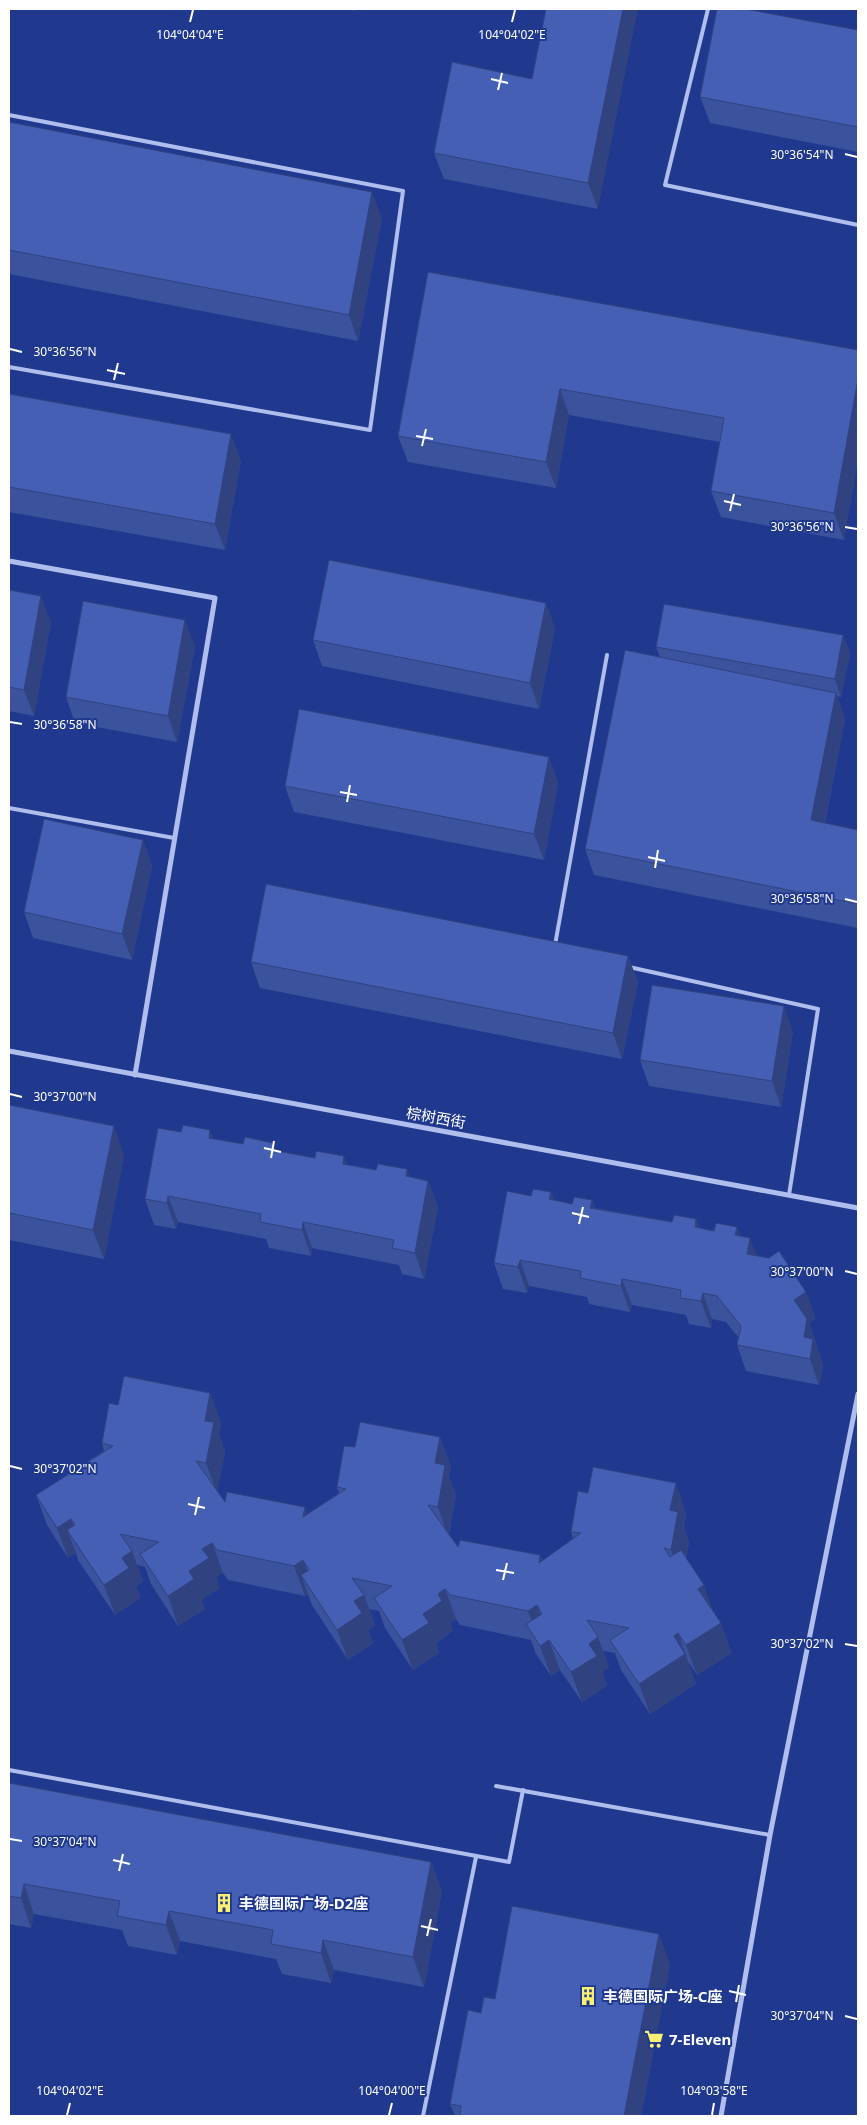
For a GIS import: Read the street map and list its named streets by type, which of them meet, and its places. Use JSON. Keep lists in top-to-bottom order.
{
  "streets": {
    "street": ["棕树西街"]
  },
  "places": {
    "building": ["丰德国际广场-D2座", "丰德国际广场-C座"],
    "supermarket": ["7-Eleven"]
  },
  "coordinates": [
    "104°04'04\"E",
    "104°04'02\"E",
    "30°36'54\"N",
    "30°36'56\"N",
    "30°36'58\"N",
    "30°37'00\"N",
    "30°37'02\"N",
    "30°37'04\"N",
    "104°04'00\"E",
    "104°03'58\"E"
  ]
}
